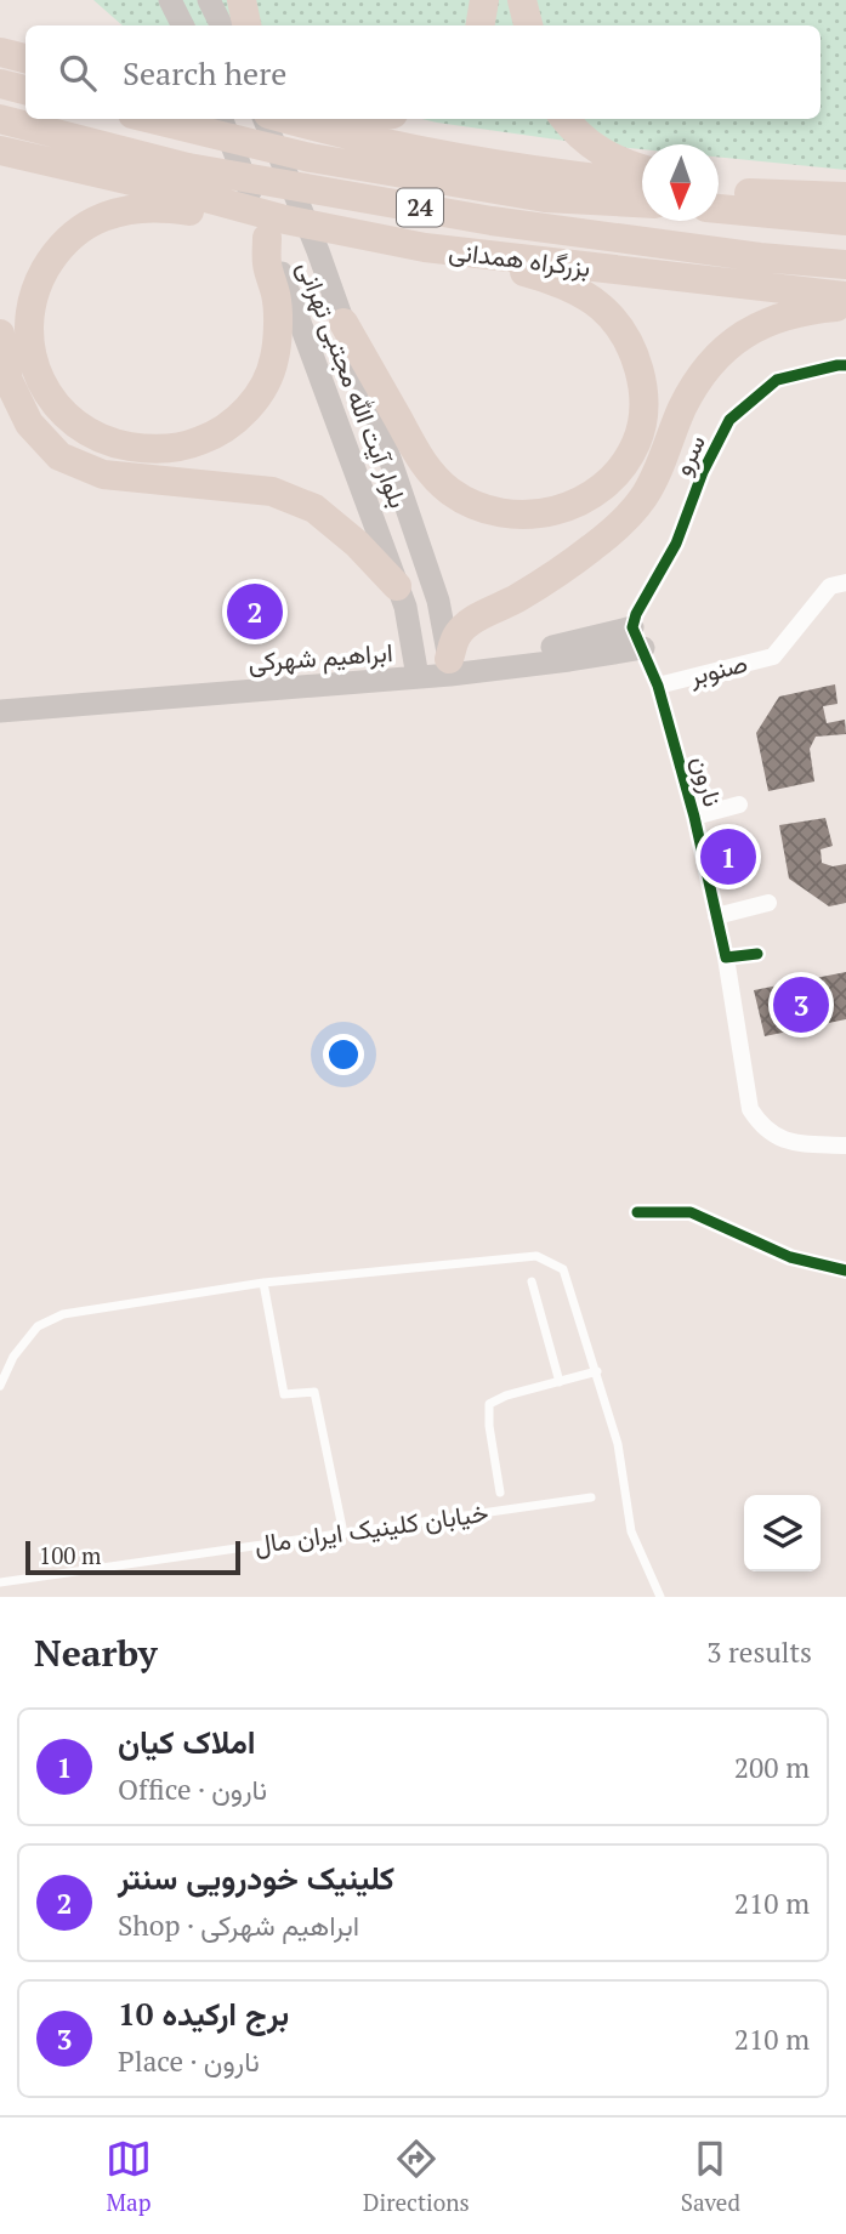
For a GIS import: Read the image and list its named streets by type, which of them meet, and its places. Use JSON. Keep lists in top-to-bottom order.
{
  "streets": {
    "highway": ["24", "بزرگراه همدانی"],
    "main road": ["بلوار آیت الله مجتبی تهرانی", "ابراهیم شهرکی"],
    "street": ["سرو", "صنوبر", "نارون"],
    "lane": ["خیابان کلینیک ایران مال"]
  },
  "crossings": [
    ["بزرگراه همدانی", "بلوار آیت الله مجتبی تهرانی"],
    ["بلوار آیت الله مجتبی تهرانی", "ابراهیم شهرکی"],
    ["سرو", "ابراهیم شهرکی"],
    ["سرو", "نارون"],
    ["ابراهیم شهرکی", "نارون"],
    ["صنوبر", "نارون"]
  ],
  "scale_bar": "100 m",
  "north": "bottom",
  "page": {
    "search": "Search here",
    "pins": ["2", "1", "3"],
    "scale": "100 m",
    "heading": ["Nearby", "3 results"],
    "list": [
      {
        "mark": "1",
        "name": "املاک کیان",
        "note": "Office · نارون",
        "value": "200 m"
      },
      {
        "mark": "2",
        "name": "کلینیک خودرویی سنتر",
        "note": "Shop · ابراهیم شهرکی",
        "value": "210 m"
      },
      {
        "mark": "3",
        "name": "برج ارکیده 10",
        "note": "Place · نارون",
        "value": "210 m"
      }
    ],
    "nav": ["Map", "Directions", "Saved"]
  }
}
